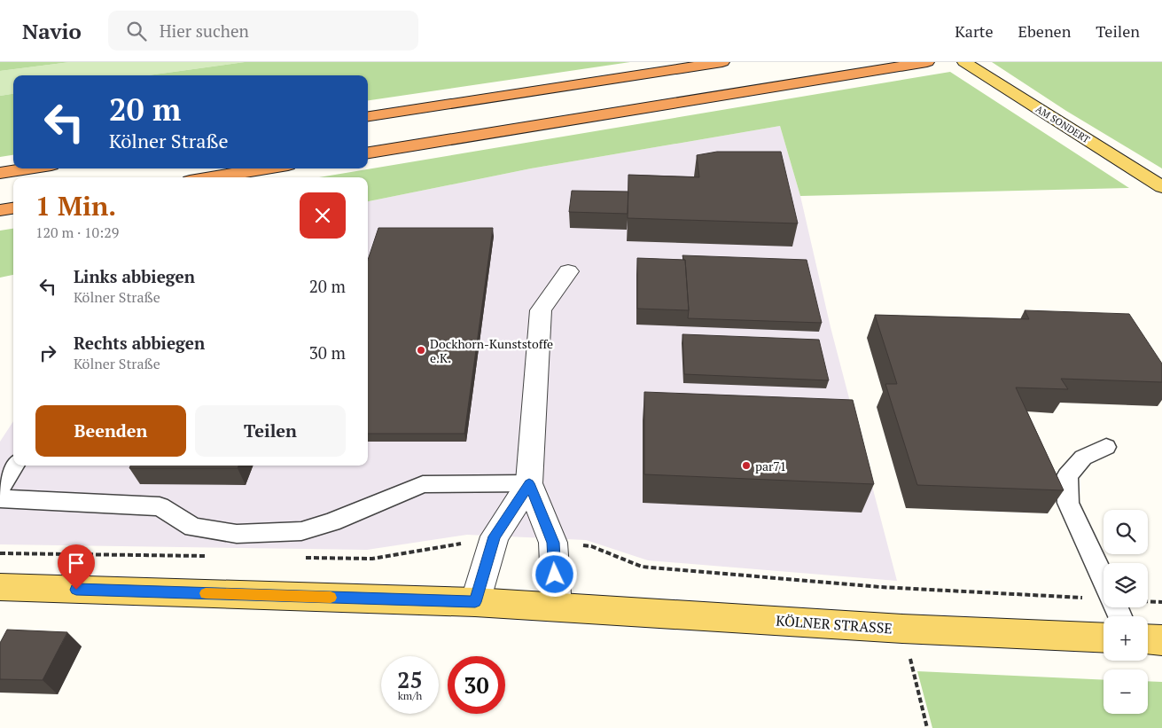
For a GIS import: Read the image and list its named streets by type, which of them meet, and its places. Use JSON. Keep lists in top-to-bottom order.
{
  "streets": {
    "main road": ["AM SONDERT", "KÖLNER STRASSE"]
  },
  "places": ["Dockhorn-Kunststoffe e.K.", "par71"],
  "page": {
    "header": "Navio",
    "search": "Hier suchen",
    "nav": ["Karte", "Ebenen", "Teilen"],
    "turn": ["20 m", "Kölner Straße"],
    "heading": ["1 Min.", "120 m · 10:29"],
    "list": [
      {
        "name": "Links abbiegen",
        "note": "Kölner Straße",
        "value": "20 m"
      },
      {
        "name": "Rechts abbiegen",
        "note": "Kölner Straße",
        "value": "30 m"
      }
    ],
    "buttons": ["Beenden", "Teilen"],
    "map_buttons": ["+", "−"],
    "speed": "25 km/h",
    "limit": "30"
  }
}
